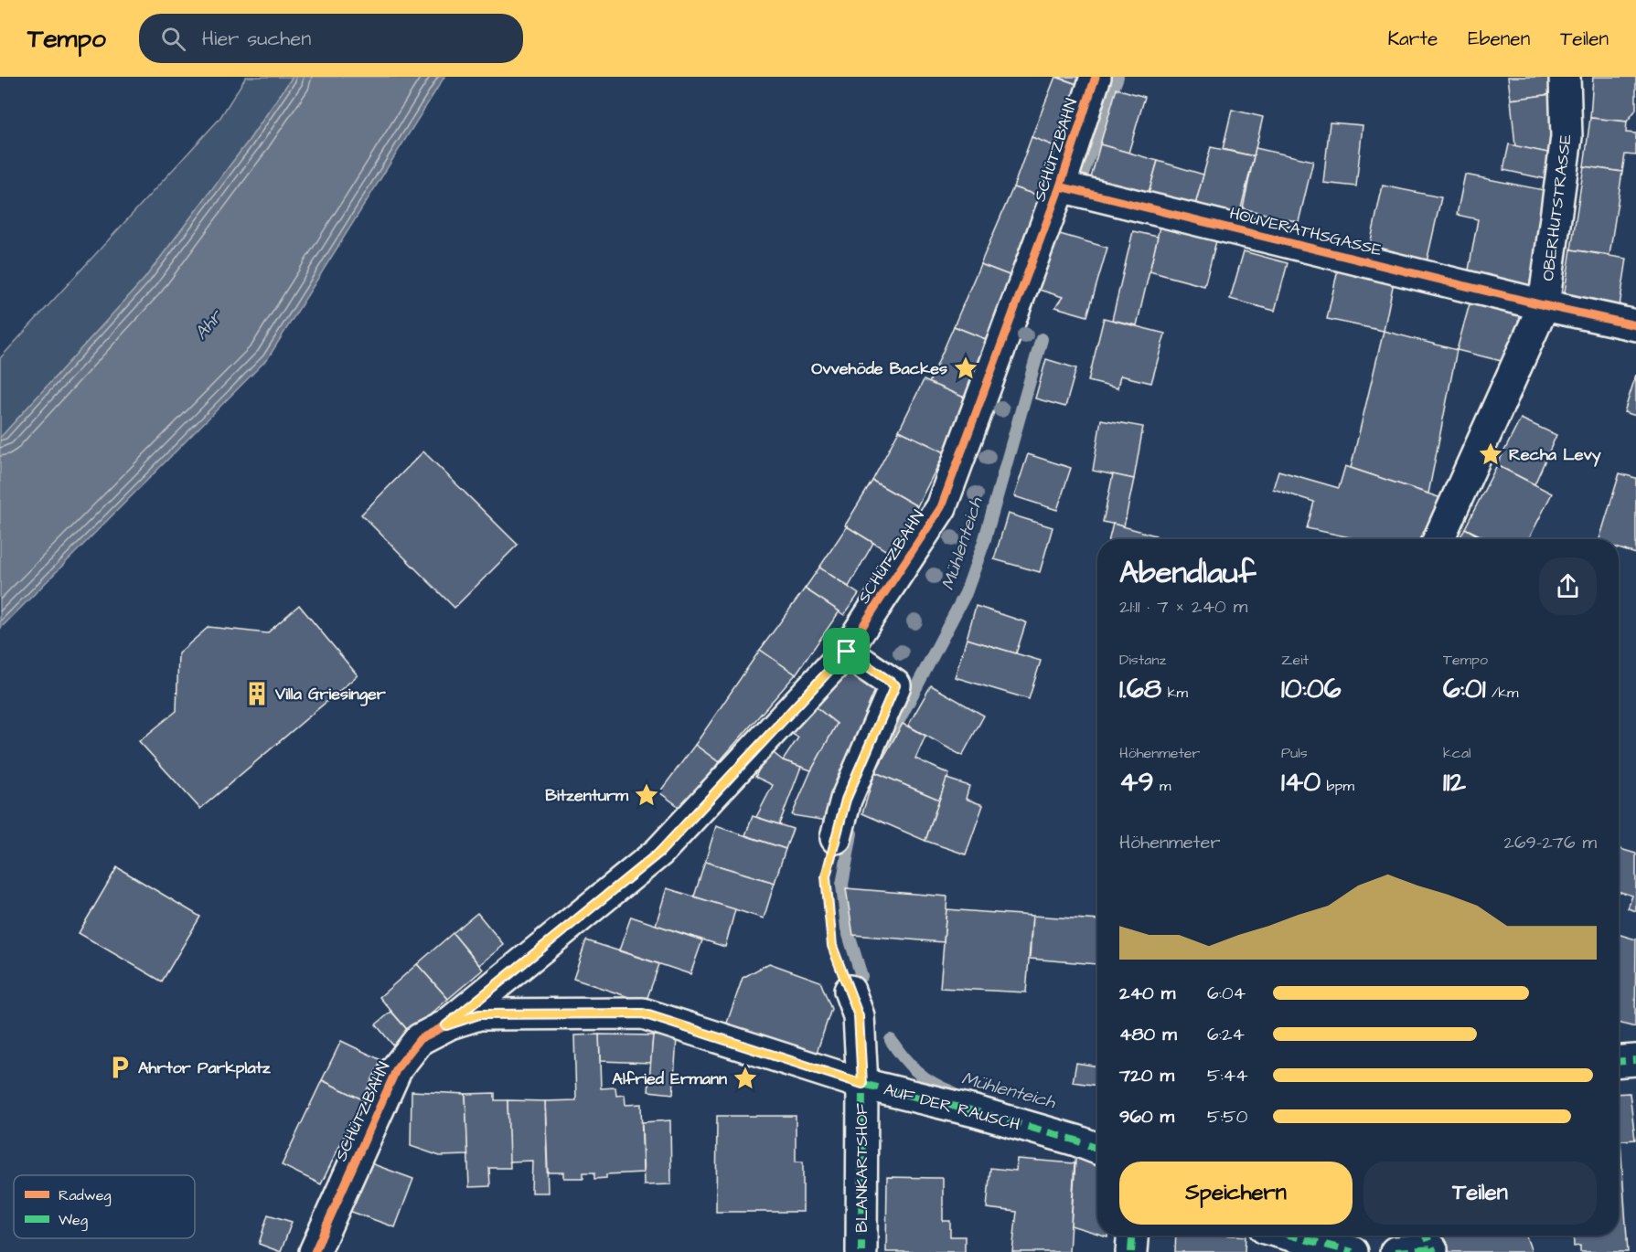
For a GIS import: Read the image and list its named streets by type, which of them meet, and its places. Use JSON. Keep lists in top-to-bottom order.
{
  "streets": {
    "street": [
      "SCHÜTZBAHN",
      "OBERHUTSTRASSE",
      "HOUVERATHSGASSE",
      "AUF DER RAUSCH",
      "BLANKARTSHOF"
    ]
  },
  "crossings": [
    ["SCHÜTZBAHN", "HOUVERATHSGASSE"],
    ["SCHÜTZBAHN", "AUF DER RAUSCH"],
    ["OBERHUTSTRASSE", "HOUVERATHSGASSE"],
    ["AUF DER RAUSCH", "BLANKARTSHOF"]
  ],
  "water": ["Ahr", "Mühlenteich"],
  "places": {
    "place": [
      "Ovvehöde Backes",
      "Recha Levy",
      "Bitzenturm",
      "Alfried Ermann"
    ],
    "building": ["Villa Griesinger"],
    "parking": ["Ahrtor Parkplatz"]
  },
  "legend": ["Radweg", "Weg"],
  "page": {
    "header": "Tempo",
    "search": "Hier suchen",
    "nav": ["Karte", "Ebenen", "Teilen"],
    "heading": ["Abendlauf", "21:11 · 7 × 240 m"],
    "stats": [
      ["Distanz", "1.68 km"],
      ["Zeit", "10:06"],
      ["Tempo", "6:01 /km"],
      ["Höhenmeter", "49 m"],
      ["Puls", "140 bpm"],
      ["kcal", "112"]
    ],
    "chart": ["Höhenmeter", "269–276 m"],
    "list": [
      {
        "name": "240 m",
        "note": "6:04"
      },
      {
        "name": "480 m",
        "note": "6:24"
      },
      {
        "name": "720 m",
        "note": "5:44"
      },
      {
        "name": "960 m",
        "note": "5:50"
      }
    ],
    "buttons": ["Speichern", "Teilen"]
  }
}
